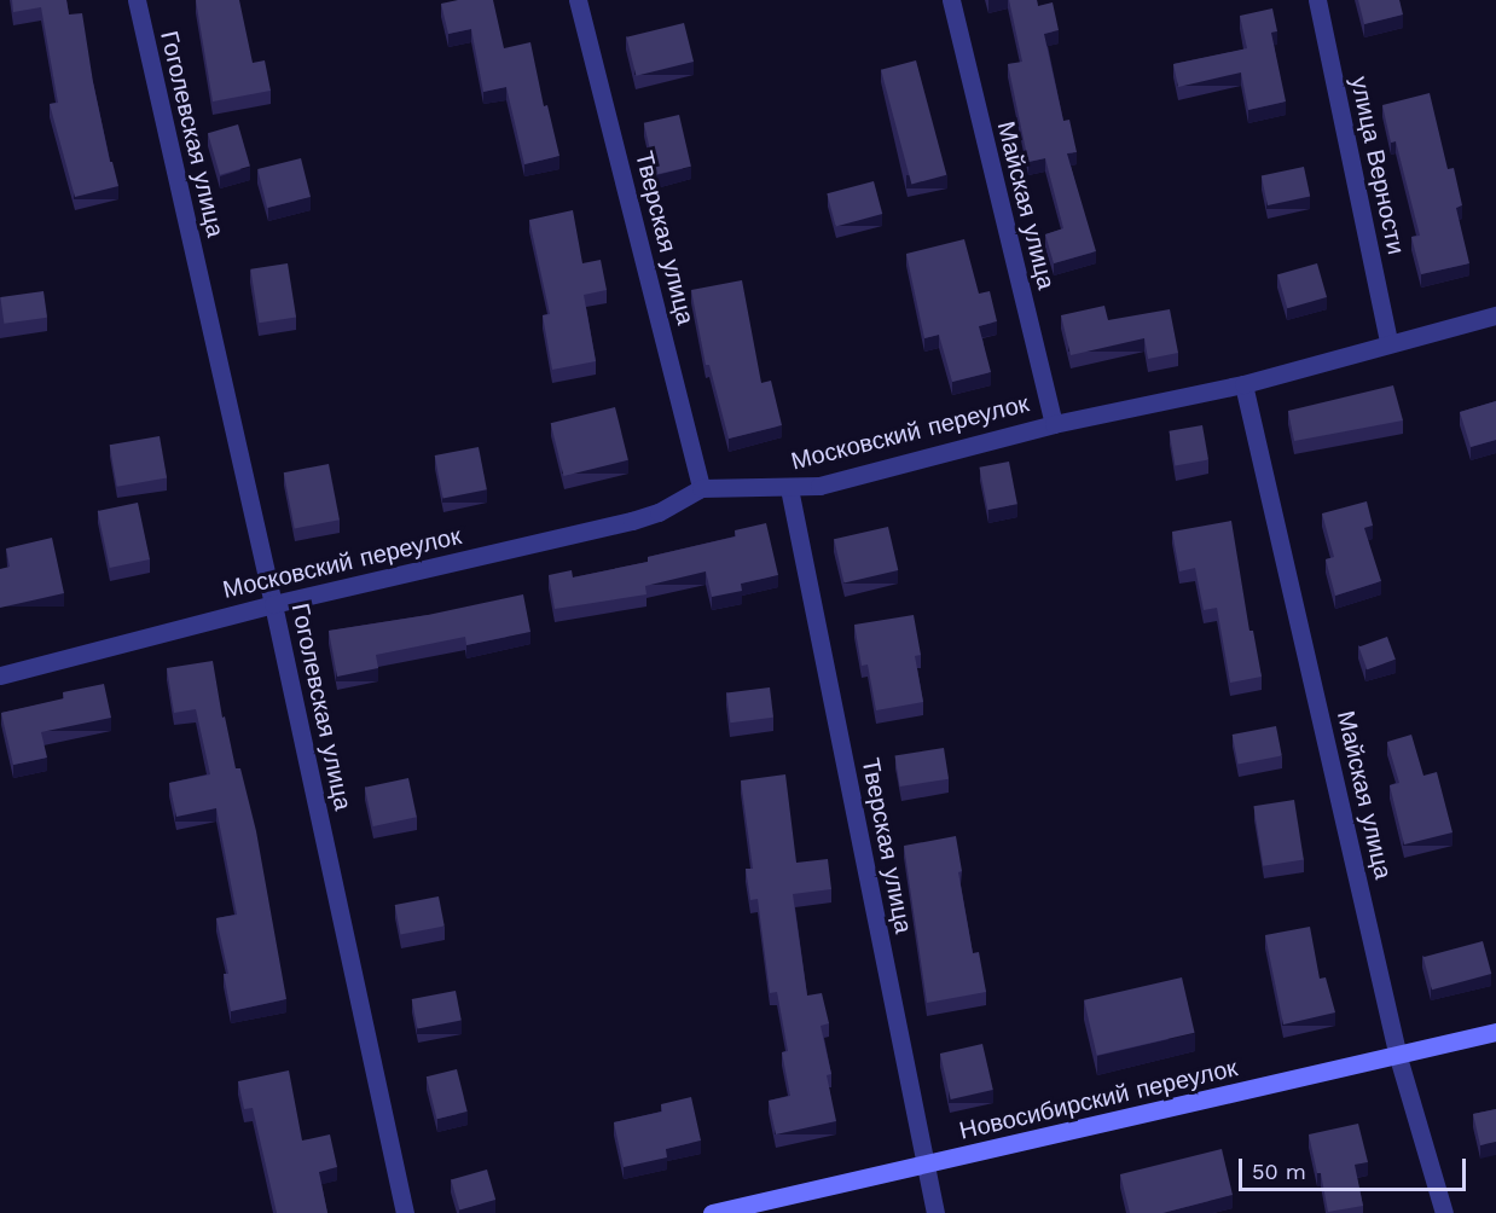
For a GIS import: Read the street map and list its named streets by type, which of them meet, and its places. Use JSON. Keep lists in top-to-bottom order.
{
  "streets": {
    "street": [
      "Гоголевская улица",
      "улица Верности",
      "Майская улица",
      "Тверская улица",
      "Московский переулок",
      "Новосибирский переулок"
    ]
  },
  "crossings": [
    ["Гоголевская улица", "Московский переулок"],
    ["улица Верности", "Московский переулок"],
    ["Майская улица", "Московский переулок"],
    ["Майская улица", "Новосибирский переулок"],
    ["Тверская улица", "Московский переулок"],
    ["Тверская улица", "Новосибирский переулок"]
  ],
  "scale_bar": "50 m"
}
